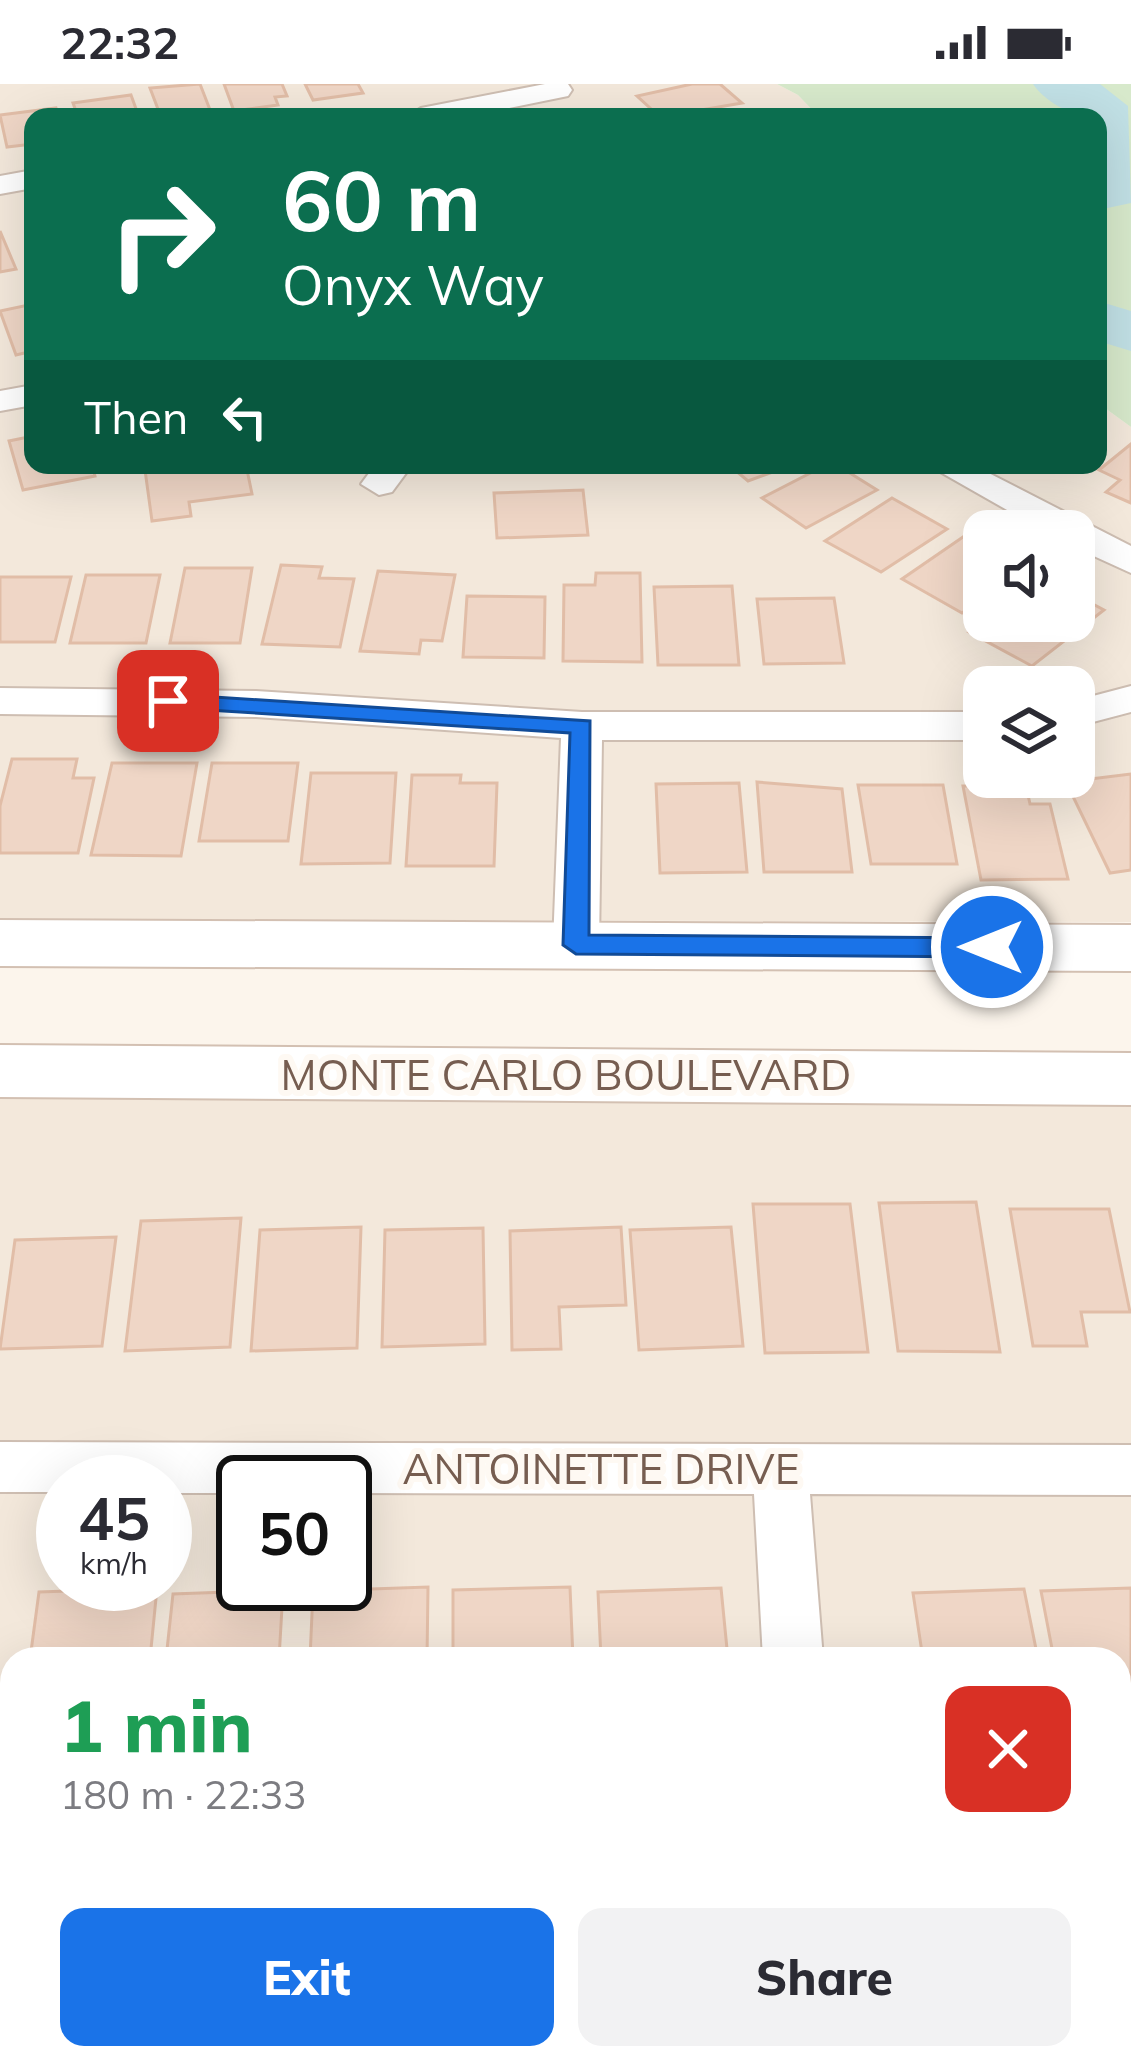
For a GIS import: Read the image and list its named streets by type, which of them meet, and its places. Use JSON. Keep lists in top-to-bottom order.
{
  "streets": {
    "main road": ["MONTE CARLO BOULEVARD"],
    "street": ["ANTOINETTE DRIVE"]
  },
  "page": {
    "status": "22:32",
    "turn": ["60 m", "Onyx Way"],
    "then": "Then",
    "speed": "45 km/h",
    "limit": "50",
    "heading": ["1 min", "180 m · 22:33"],
    "buttons": ["Exit", "Share"]
  }
}
